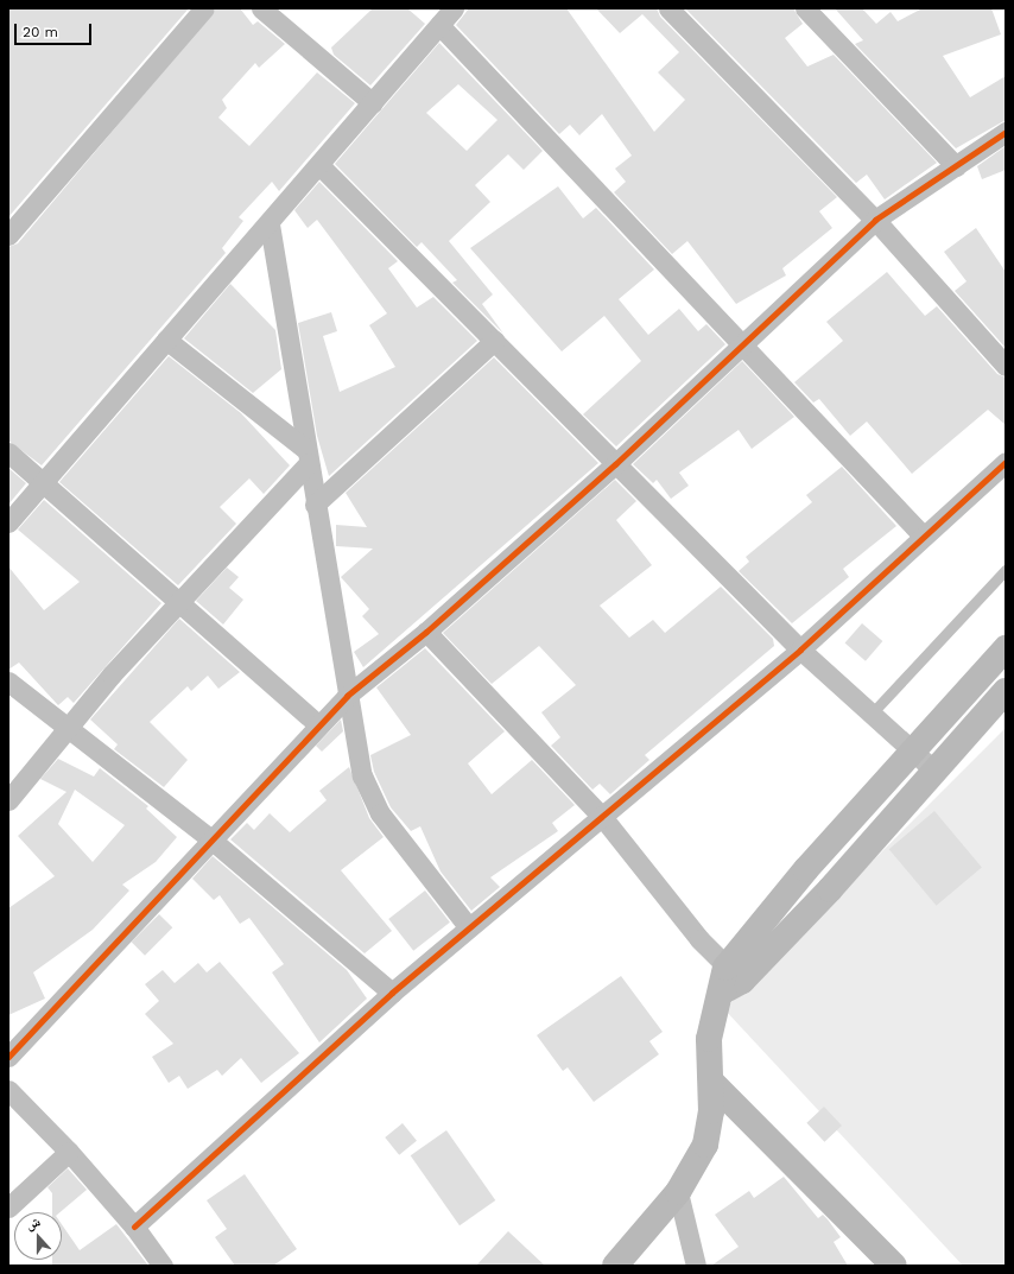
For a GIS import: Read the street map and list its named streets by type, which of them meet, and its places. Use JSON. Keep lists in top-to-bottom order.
{
  "scale_bar": "20 m",
  "north": "top"
}
